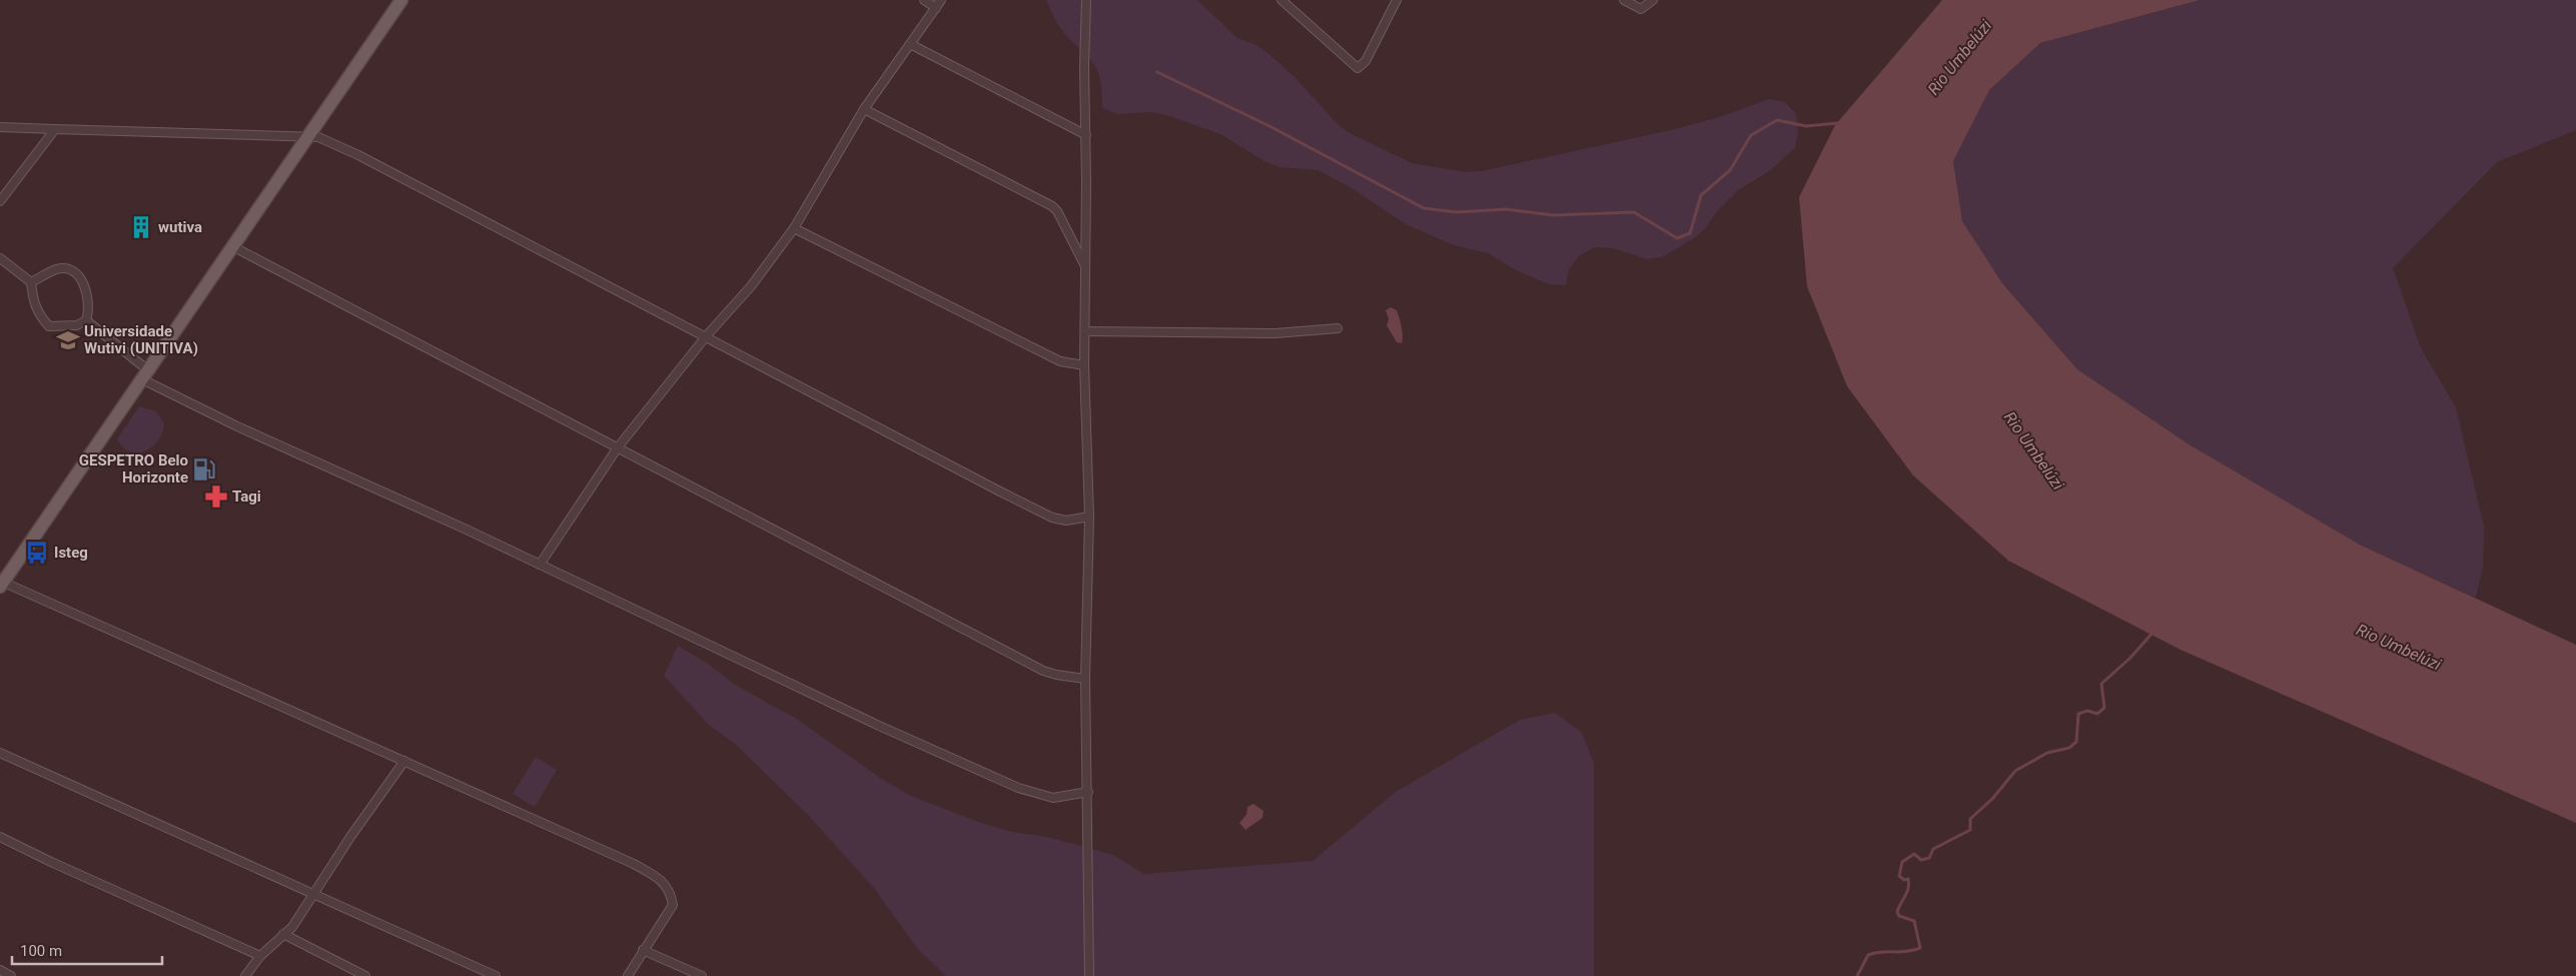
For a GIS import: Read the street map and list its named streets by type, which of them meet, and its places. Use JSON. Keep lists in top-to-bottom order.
{
  "water": ["Rio Umbelúzi"],
  "places": {
    "building": ["wutiva"],
    "school or university": ["Universidade Wutivi (UNITIVA)"],
    "fuel station": ["GESPETRO Belo Horizonte"],
    "pharmacy": ["Tagi"],
    "bus stop": ["Isteg"]
  },
  "scale_bar": "100 m"
}
